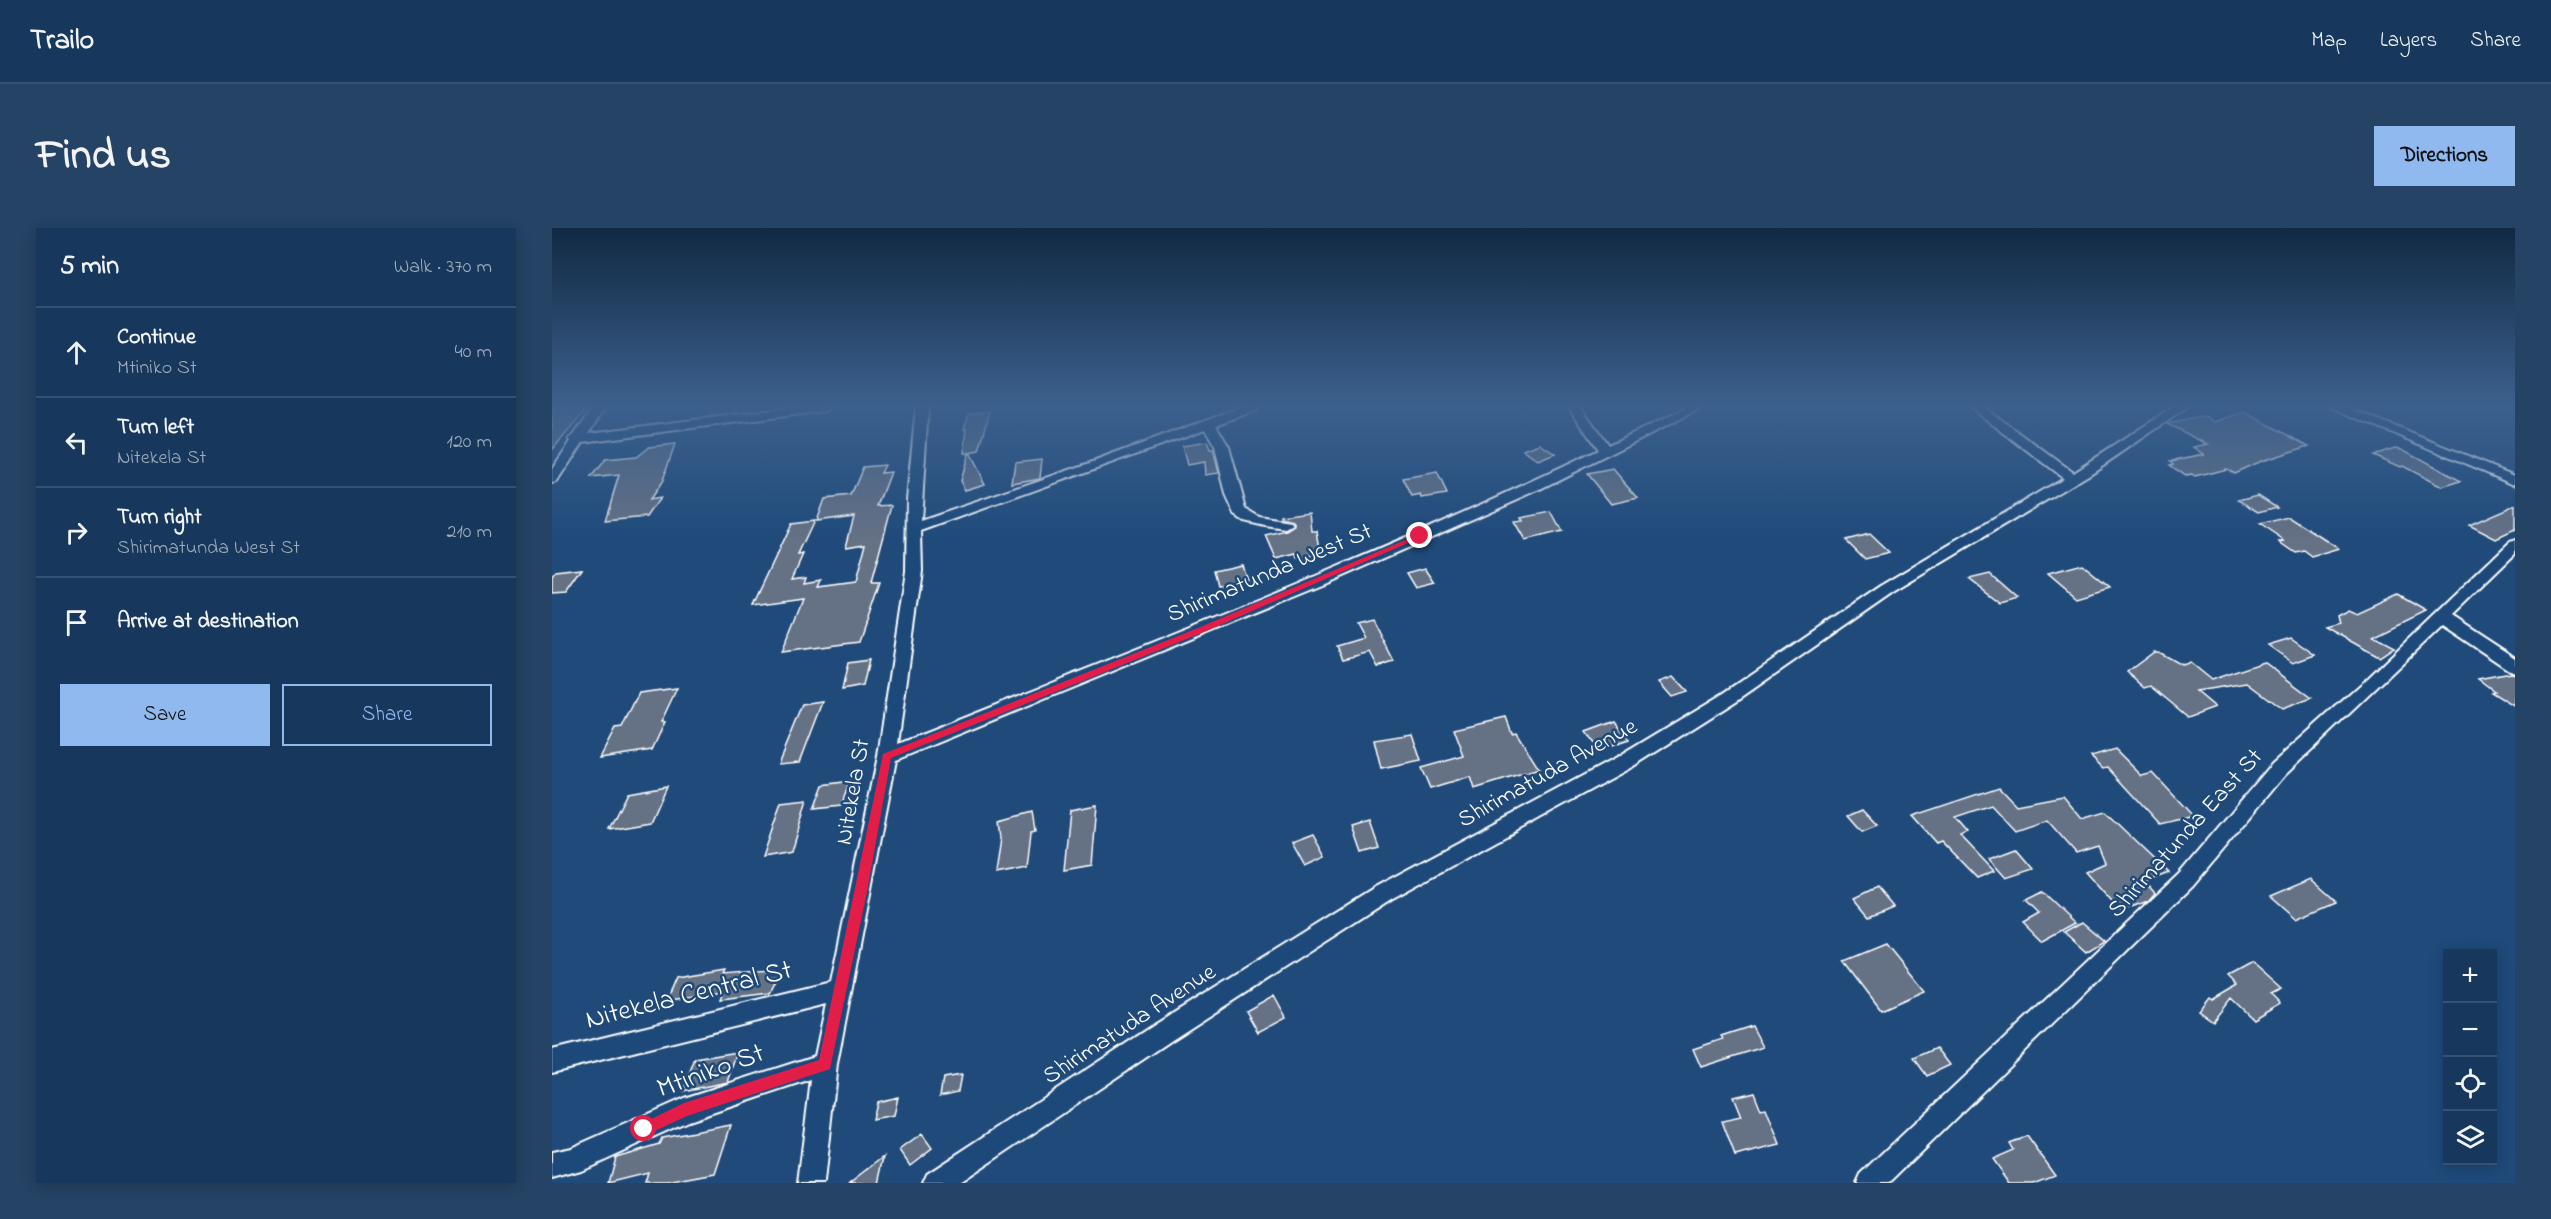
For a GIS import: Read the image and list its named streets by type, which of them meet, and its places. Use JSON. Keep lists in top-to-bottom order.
{
  "streets": {
    "street": [
      "Shirimatunda West St",
      "Shirimatuda Avenue",
      "Nitekela St",
      "Shirimatunda East St",
      "Nitekela Central St",
      "Mtiniko St"
    ]
  },
  "crossings": [
    ["Shirimatunda West St", "Nitekela St"],
    ["Nitekela St", "Nitekela Central St"],
    ["Nitekela St", "Mtiniko St"]
  ],
  "page": {
    "header": "Trailo",
    "nav": ["Map", "Layers", "Share"],
    "title": "Find us",
    "buttons": [
      "Directions",
      ["Save", "Share"]
    ],
    "heading": ["5 min", "Walk · 370 m"],
    "list": [
      ["Continue", "Mtiniko St", "40 m"],
      ["Turn left", "Nitekela St", "120 m"],
      ["Turn right", "Shirimatunda West St", "210 m"],
      "Arrive at destination"
    ],
    "map_buttons": ["+", "−"]
  }
}
